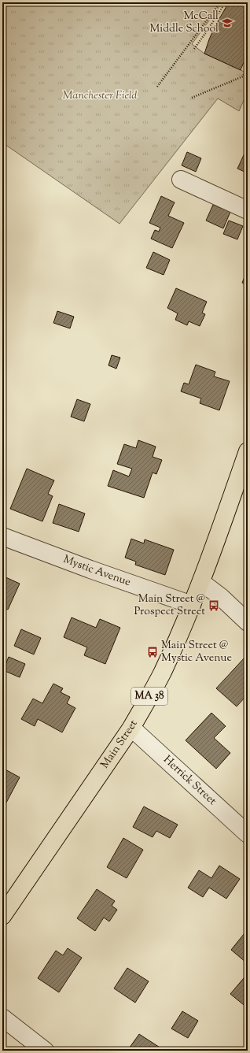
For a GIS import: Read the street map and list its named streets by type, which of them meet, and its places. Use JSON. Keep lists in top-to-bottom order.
{
  "streets": {
    "main road": ["MA 38", "Main Street"],
    "street": ["Mystic Avenue", "Herrick Street"]
  },
  "crossings": [
    ["Mystic Avenue", "Main Street"],
    ["Main Street", "Herrick Street"]
  ],
  "parks": ["Manchester Field"],
  "places": {
    "school or university": ["McCall Middle School"],
    "bus stop": ["Main Street @ Prospect Street", "Main Street @ Mystic Avenue"]
  }
}
